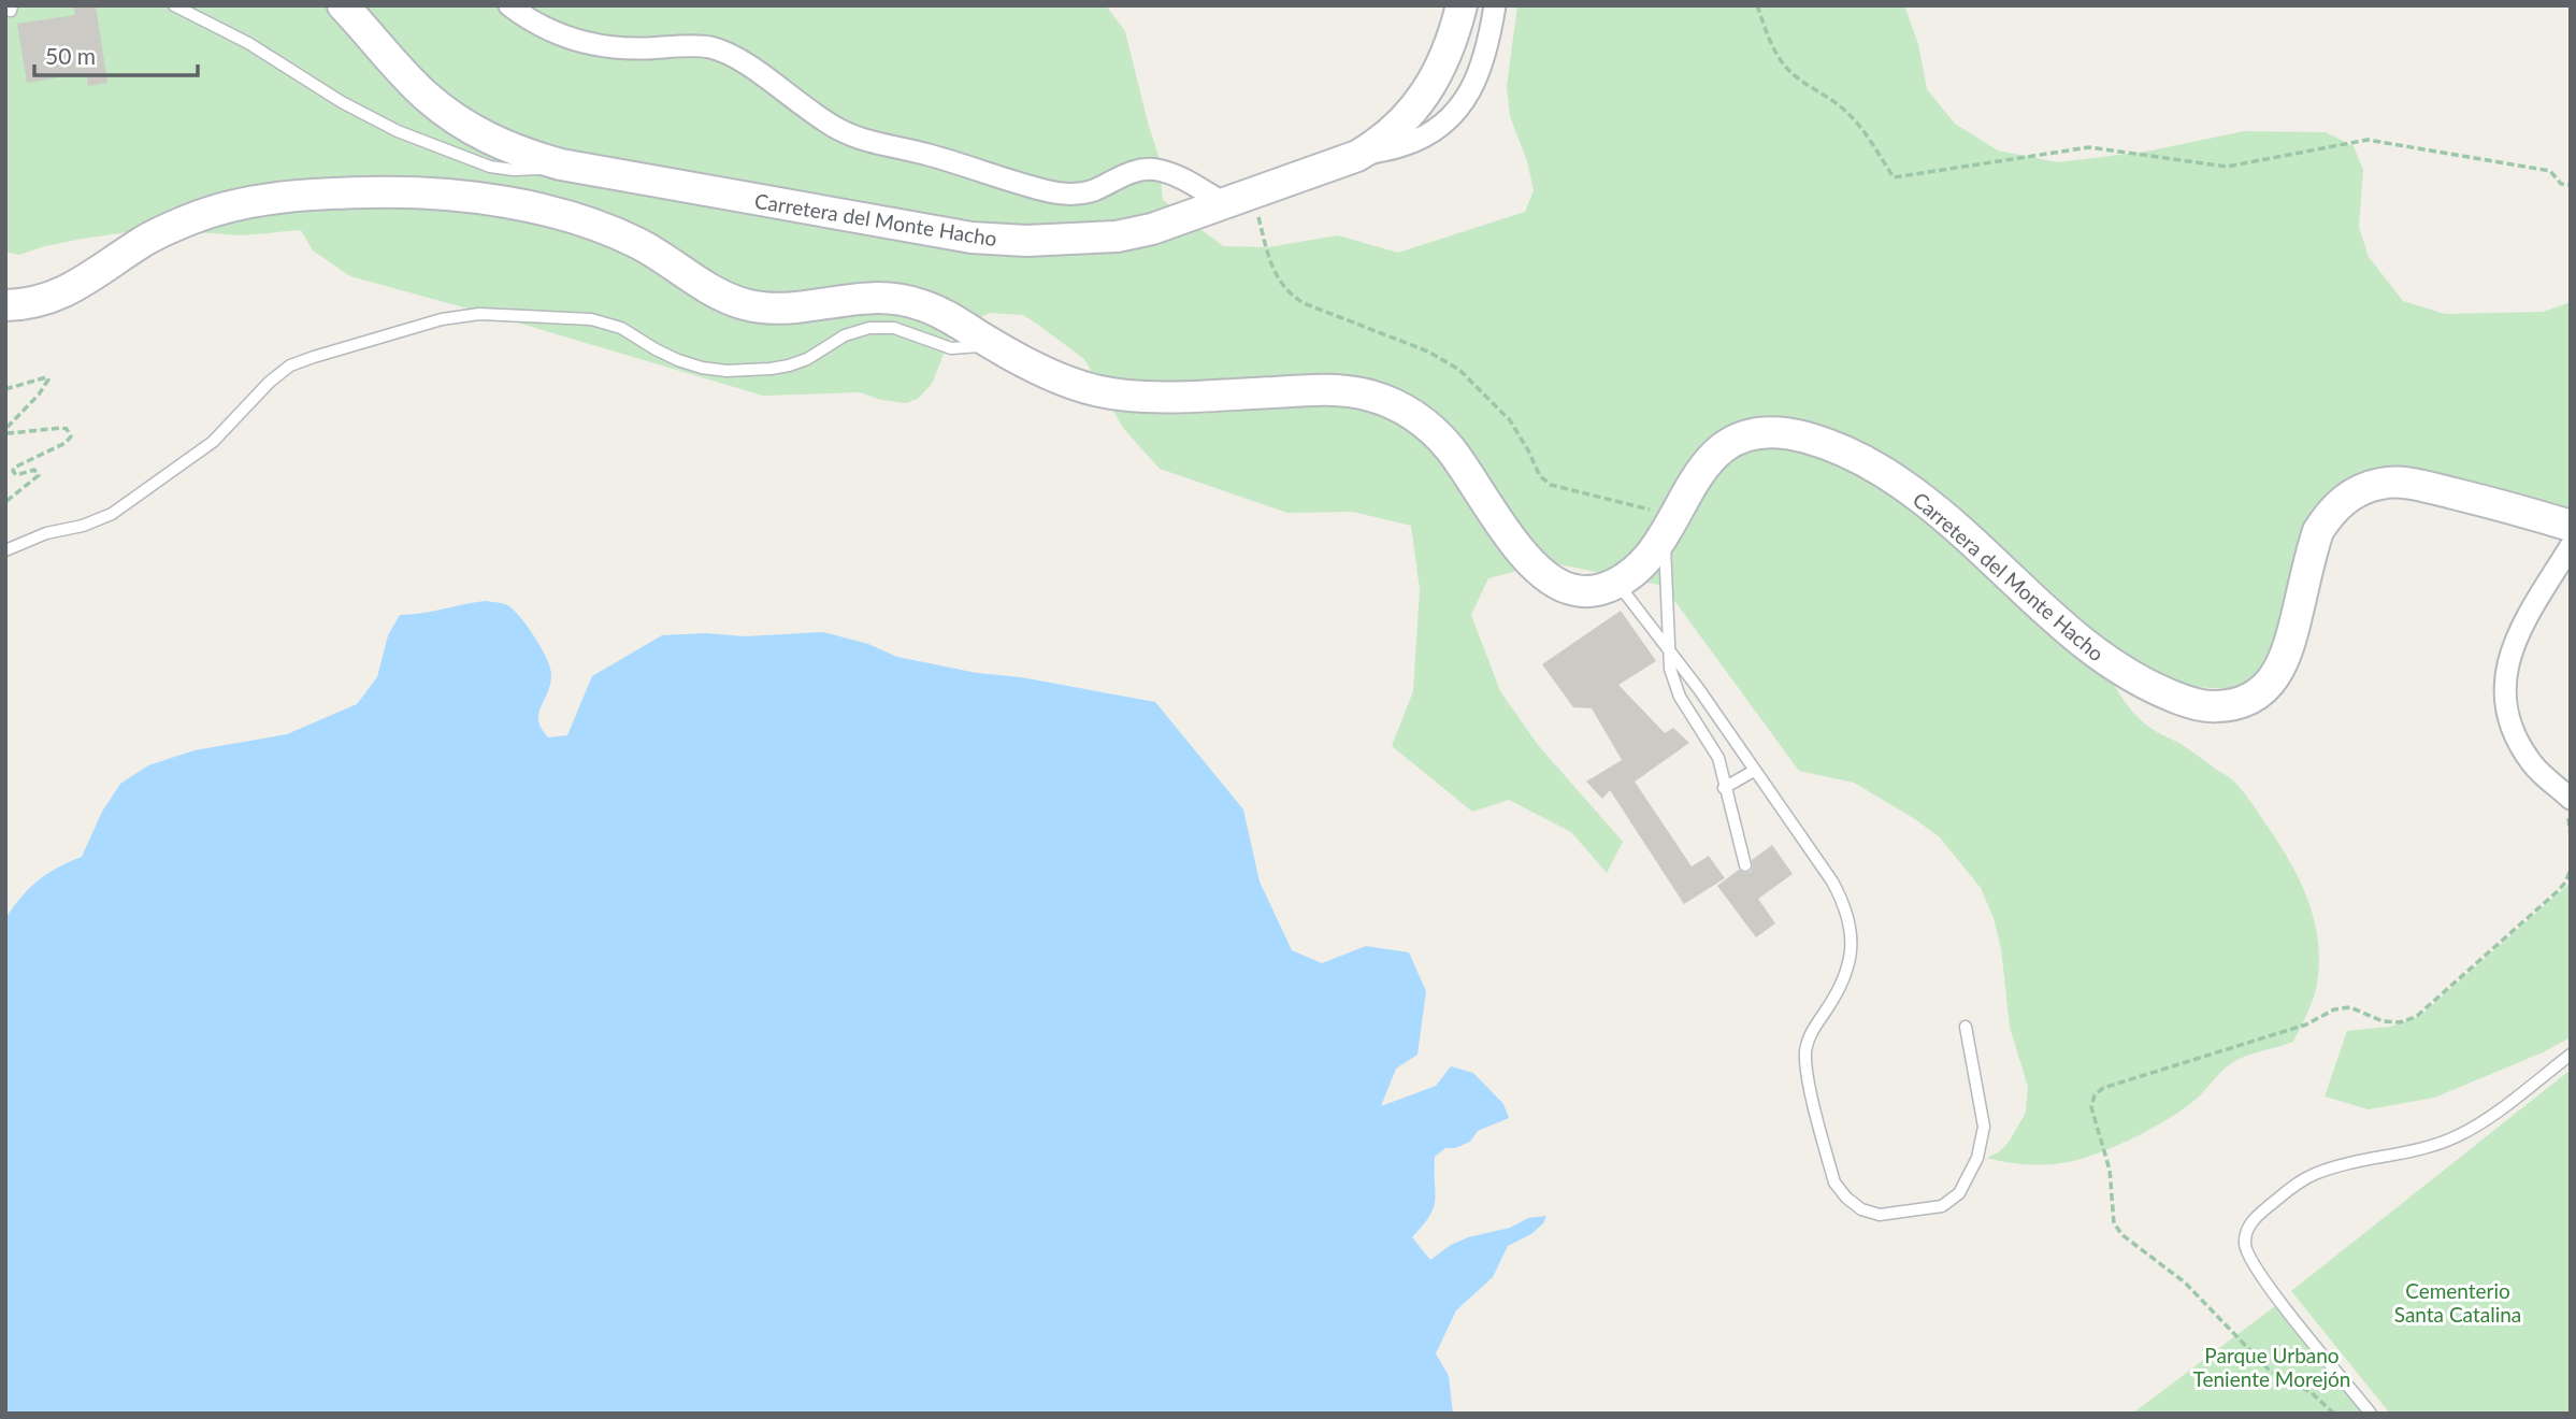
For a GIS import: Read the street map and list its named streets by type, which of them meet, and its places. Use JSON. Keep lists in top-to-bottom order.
{
  "streets": {
    "main road": ["Carretera del Monte Hacho"]
  },
  "parks": ["Cementerio Santa Catalina", "Parque Urbano Teniente Morejón"],
  "scale_bar": "50 m"
}
